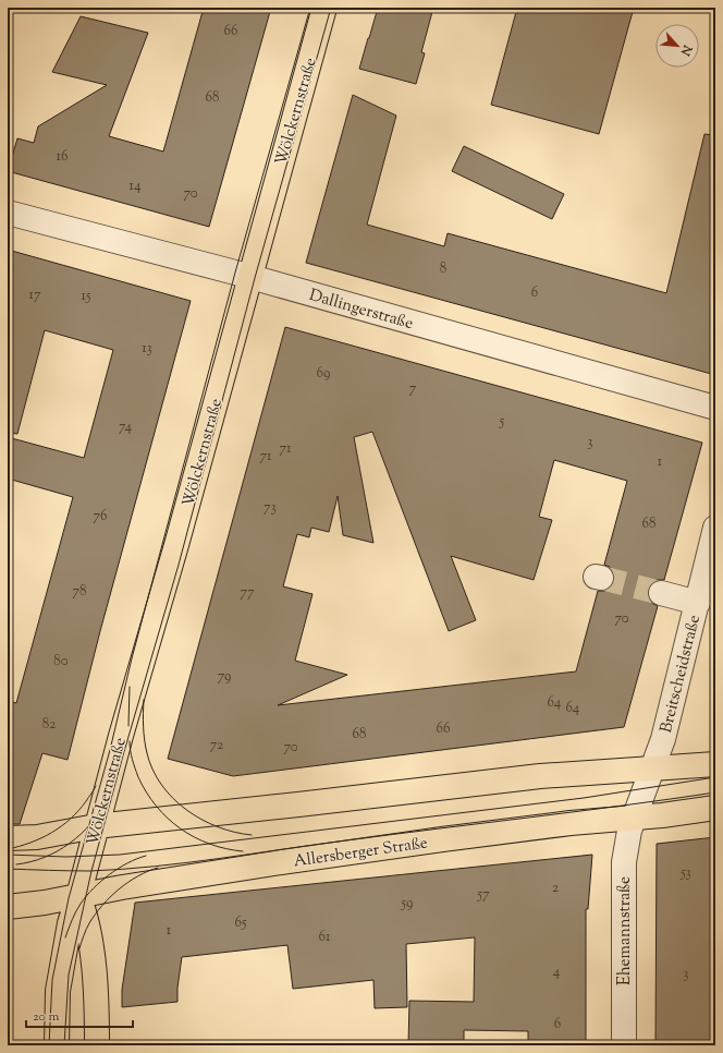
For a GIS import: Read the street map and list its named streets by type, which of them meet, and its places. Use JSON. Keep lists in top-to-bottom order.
{
  "streets": {
    "main road": ["Wölckernstraße", "Allersberger Straße"],
    "street": ["Dallingerstraße", "Breitscheidstraße", "Ehemannstraße"]
  },
  "crossings": [
    ["Wölckernstraße", "Dallingerstraße"],
    ["Wölckernstraße", "Allersberger Straße"],
    ["Breitscheidstraße", "Allersberger Straße"],
    ["Breitscheidstraße", "Ehemannstraße"],
    ["Allersberger Straße", "Ehemannstraße"]
  ],
  "house_numbers": [
    "66",
    "68",
    "16",
    "14",
    "70",
    "8",
    "6",
    "17",
    "15",
    "13",
    "69",
    "7",
    "5",
    "74",
    "3",
    "71",
    "71",
    "1",
    "73",
    "76",
    "68",
    "78",
    "77",
    "70",
    "80",
    "79",
    "64",
    "64",
    "82",
    "66",
    "68",
    "72",
    "70",
    "53",
    "2",
    "57",
    "59",
    "65",
    "1",
    "61",
    "4",
    "3",
    "6"
  ],
  "scale_bar": "20 m",
  "north": "bottom right"
}
